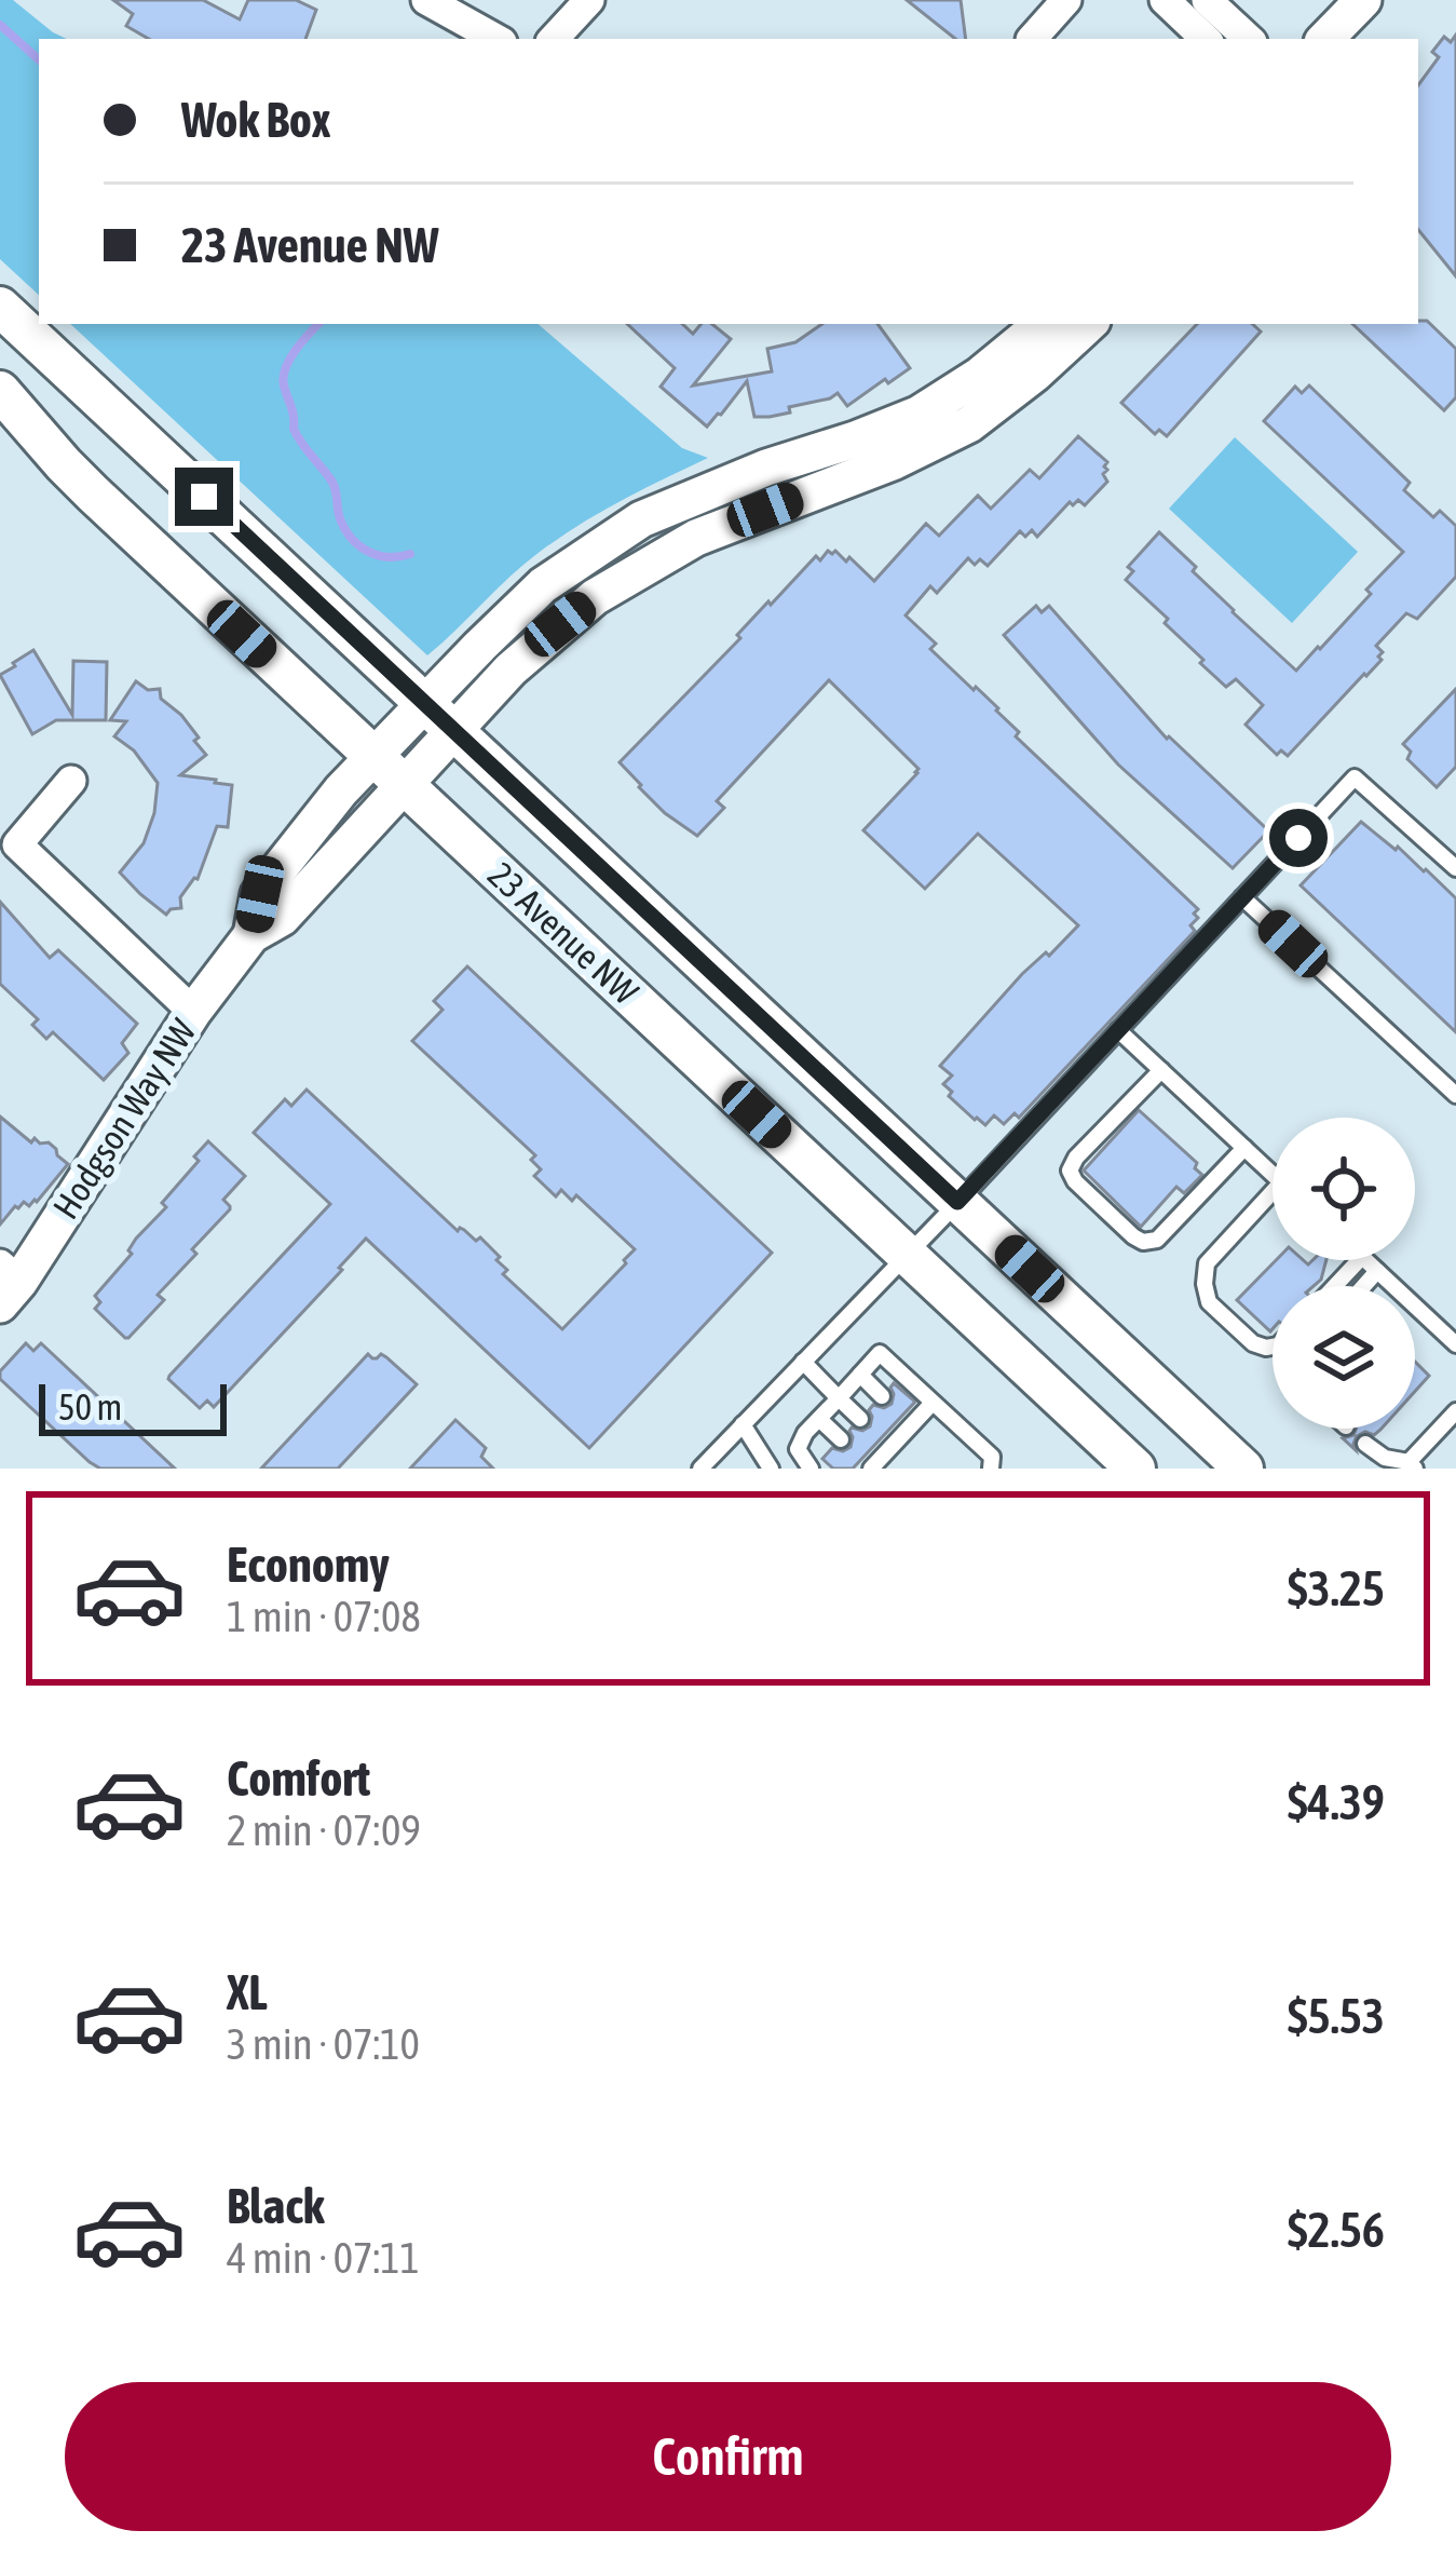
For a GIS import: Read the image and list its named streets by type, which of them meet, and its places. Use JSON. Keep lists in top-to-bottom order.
{
  "streets": {
    "main road": ["23 Avenue NW"],
    "street": ["Hodgson Way NW"]
  },
  "crossings": [
    ["23 Avenue NW", "Hodgson Way NW"]
  ],
  "scale_bar": "50 m",
  "page": {
    "banner": ["Wok Box", "23 Avenue NW"],
    "scale": "50 m",
    "list": [
      {
        "name": "Economy",
        "note": "1 min · 07:08",
        "value": "$3.25"
      },
      {
        "name": "Comfort",
        "note": "2 min · 07:09",
        "value": "$4.39"
      },
      {
        "name": "XL",
        "note": "3 min · 07:10",
        "value": "$5.53"
      },
      {
        "name": "Black",
        "note": "4 min · 07:11",
        "value": "$2.56"
      }
    ],
    "buttons": "Confirm"
  }
}
